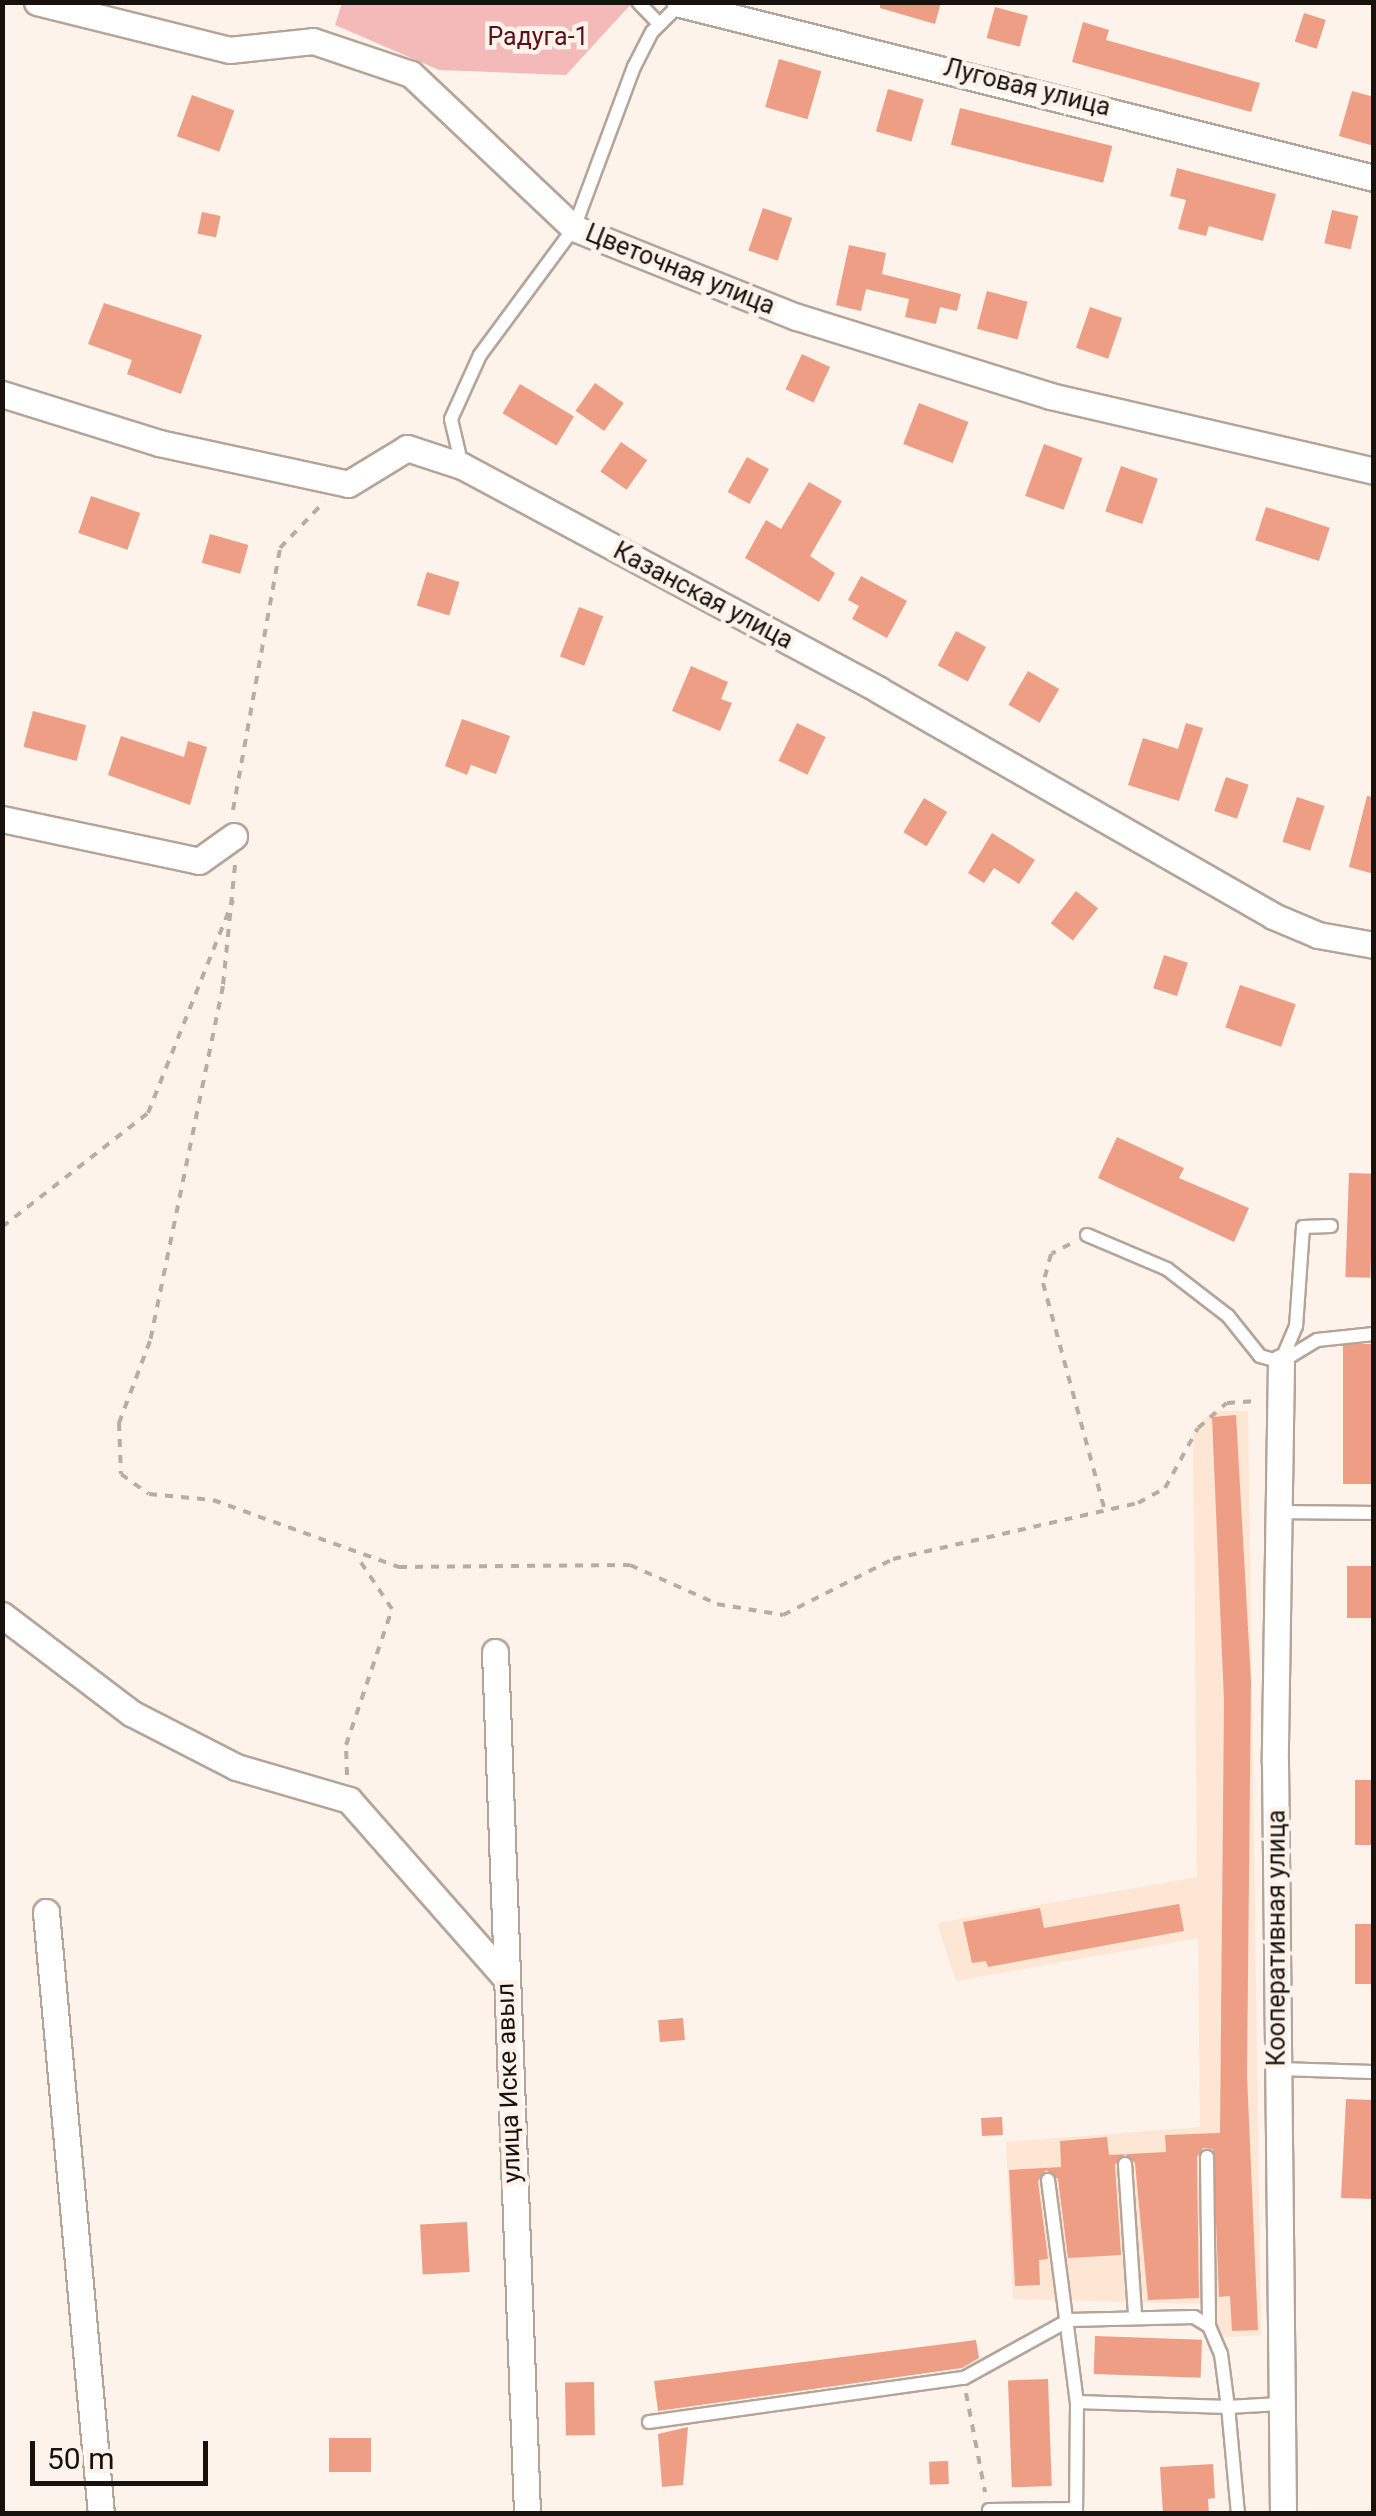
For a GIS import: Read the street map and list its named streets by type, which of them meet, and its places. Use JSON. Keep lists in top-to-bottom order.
{
  "streets": {
    "street": [
      "Луговая улица",
      "Цветочная улица",
      "Казанская улица",
      "Кооперативная улица",
      "улица Иске авыл"
    ]
  },
  "parks": ["Радуга-1"],
  "scale_bar": "50 m"
}
